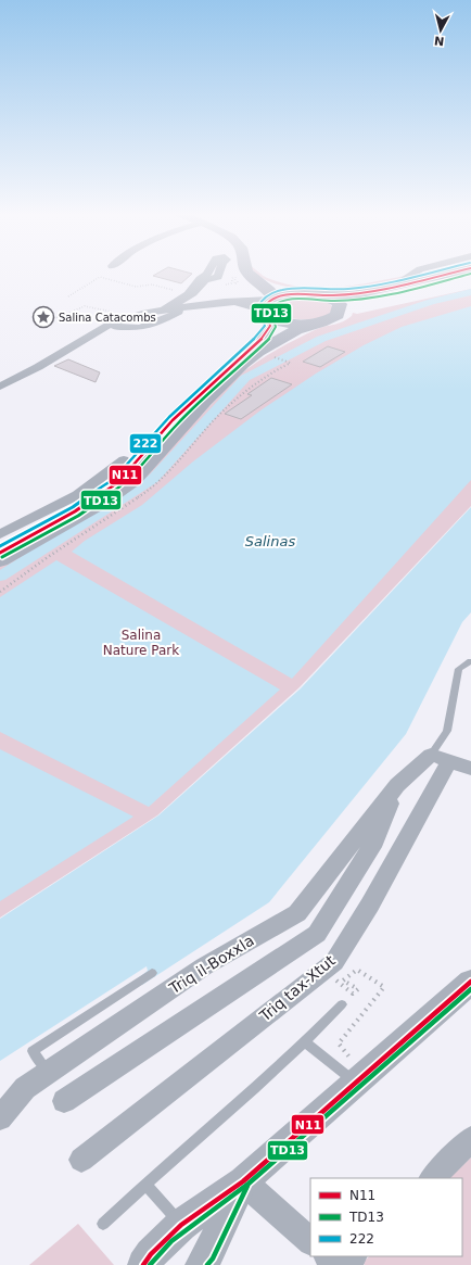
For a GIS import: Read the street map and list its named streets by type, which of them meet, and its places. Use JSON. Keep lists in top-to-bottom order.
{
  "streets": {
    "street": ["Triq il-Boxxla", "Triq tax-Xtut"]
  },
  "crossings": [
    ["Triq il-Boxxla", "Triq tax-Xtut"]
  ],
  "water": ["Salinas"],
  "parks": ["Salina Nature Park"],
  "places": {
    "place": ["Salina Catacombs"]
  },
  "lines": ["transit line N11", "transit line 222", "transit line TD13"],
  "legend": ["N11", "TD13", "222"],
  "north": "bottom"
}
